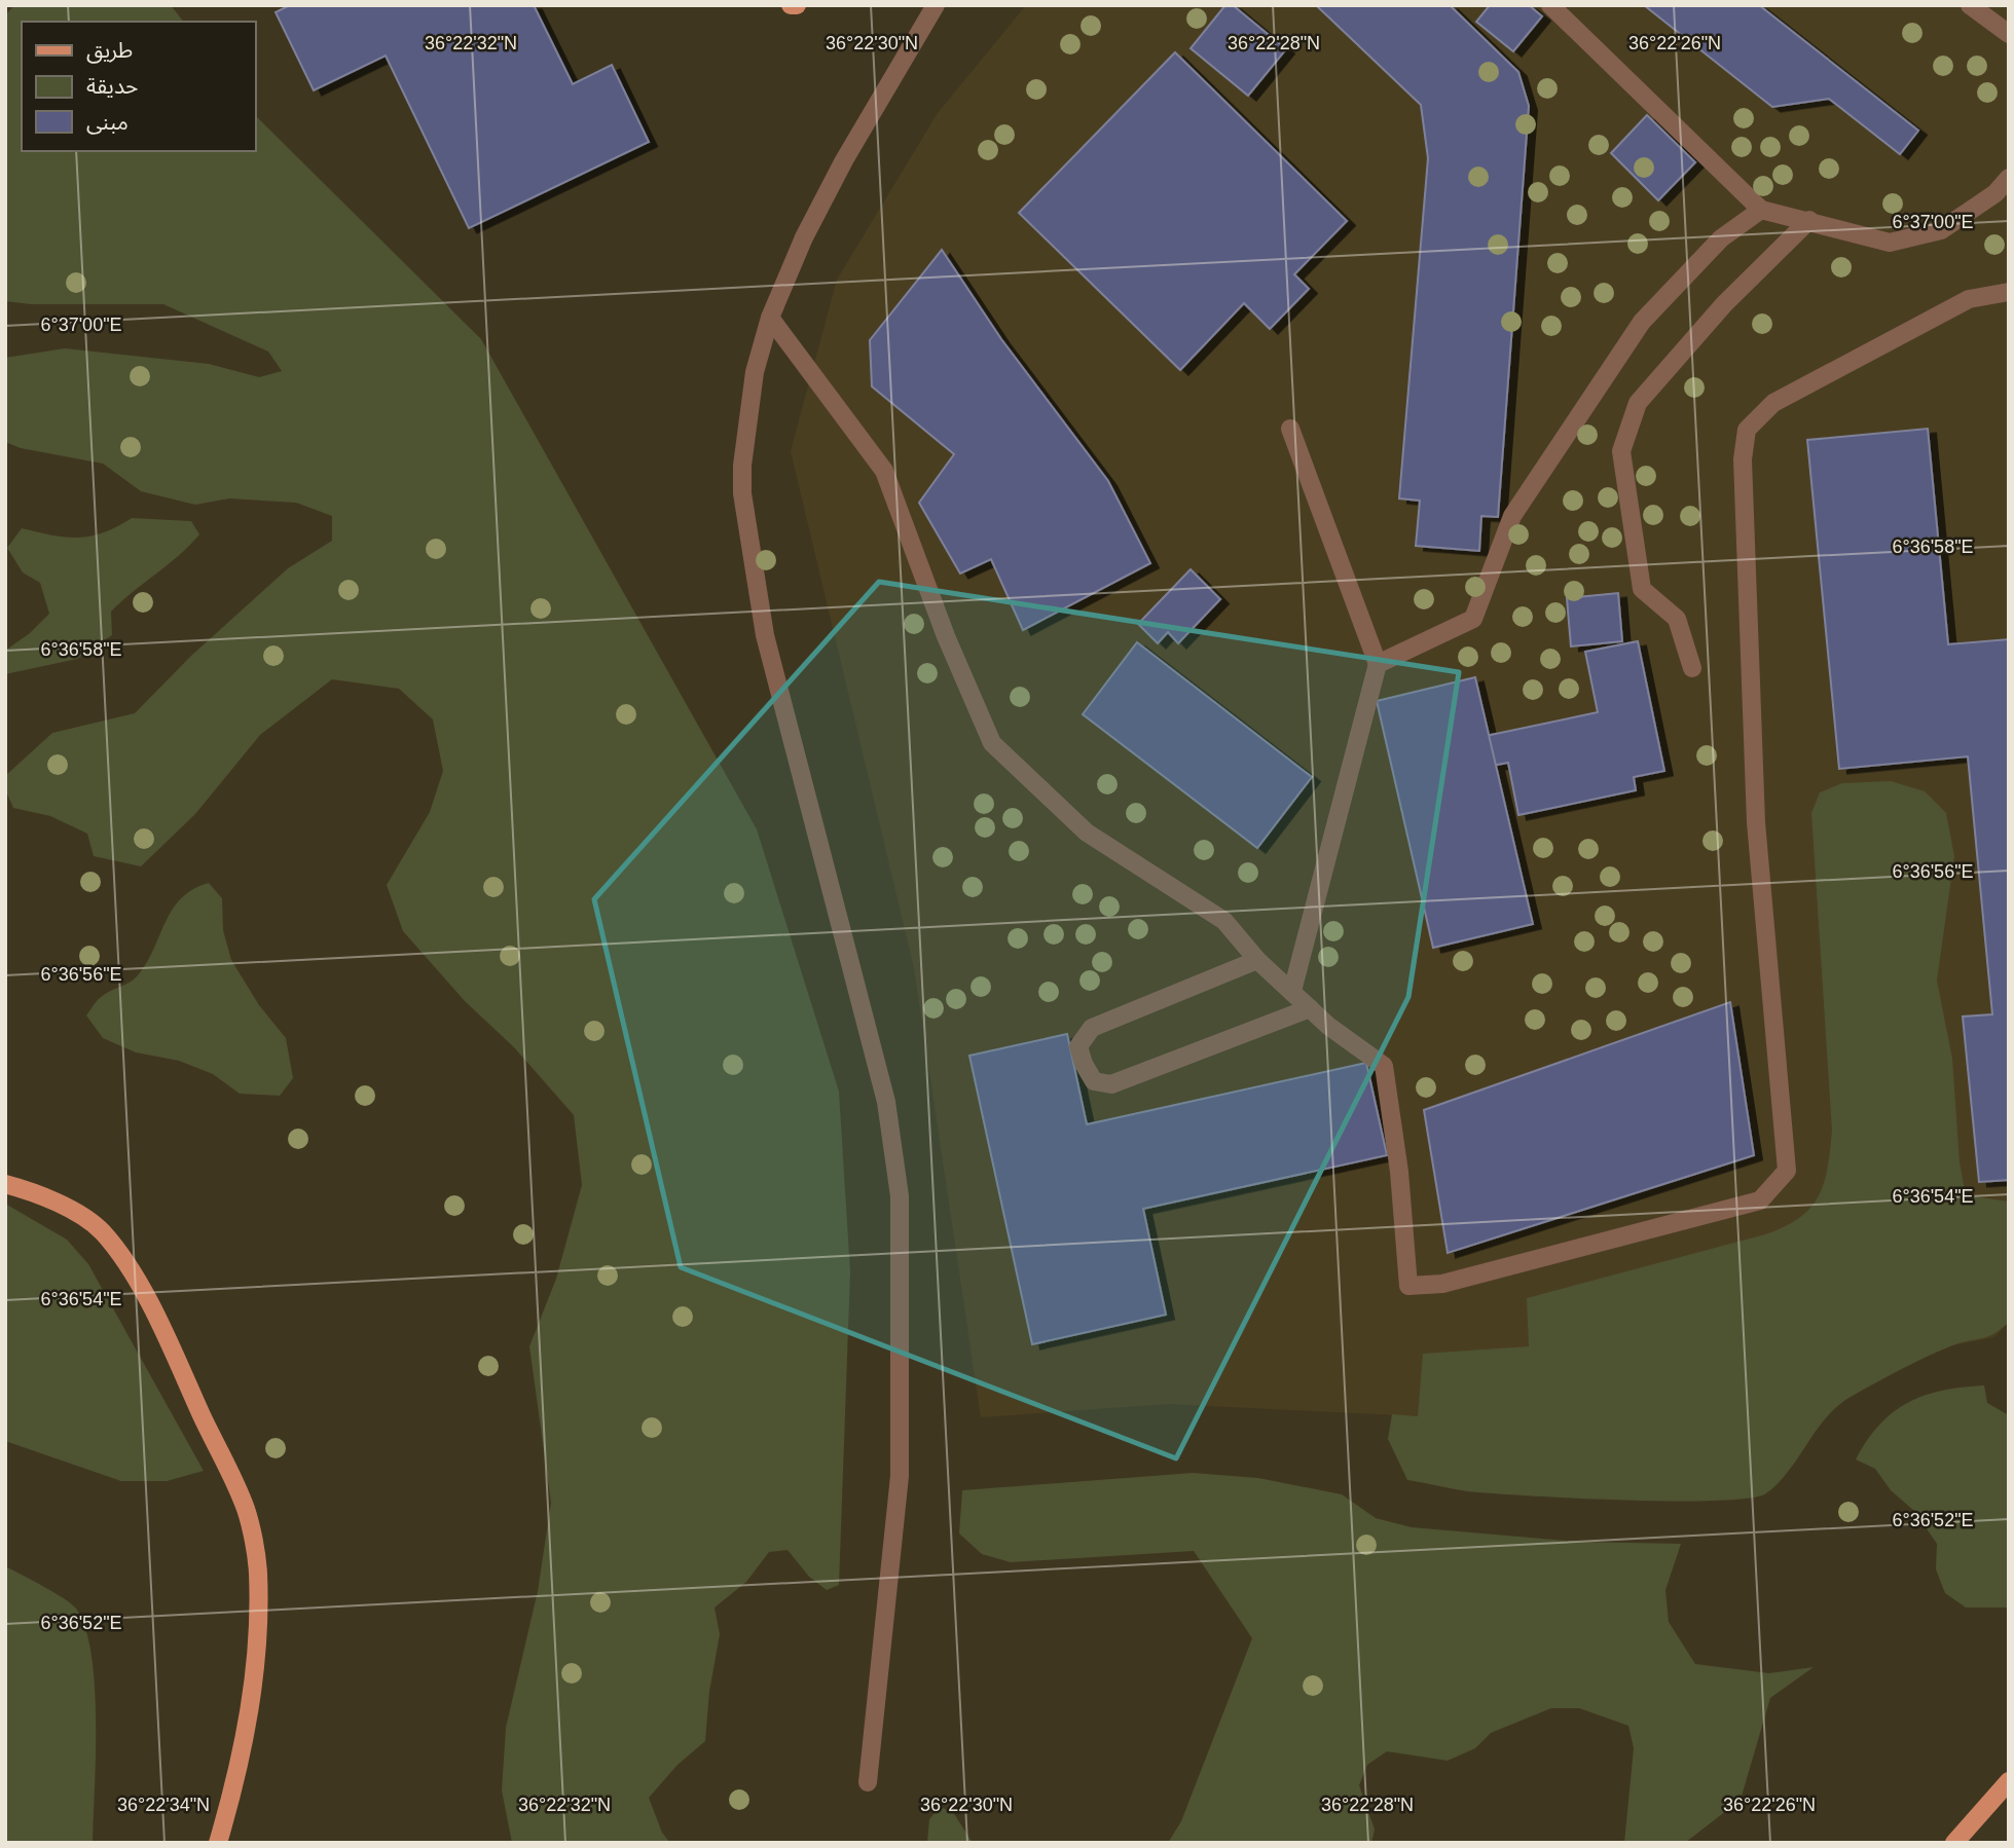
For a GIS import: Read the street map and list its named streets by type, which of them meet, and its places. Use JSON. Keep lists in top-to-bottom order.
{
  "legend": ["طريق", "حديقة", "مبنى"],
  "coordinates": [
    "36°22'32\"N",
    "36°22'30\"N",
    "36°22'28\"N",
    "36°22'26\"N",
    "6°37'00\"E",
    "6°36'58\"E",
    "6°36'56\"E",
    "6°36'54\"E",
    "6°36'52\"E",
    "36°22'34\"N"
  ]
}
